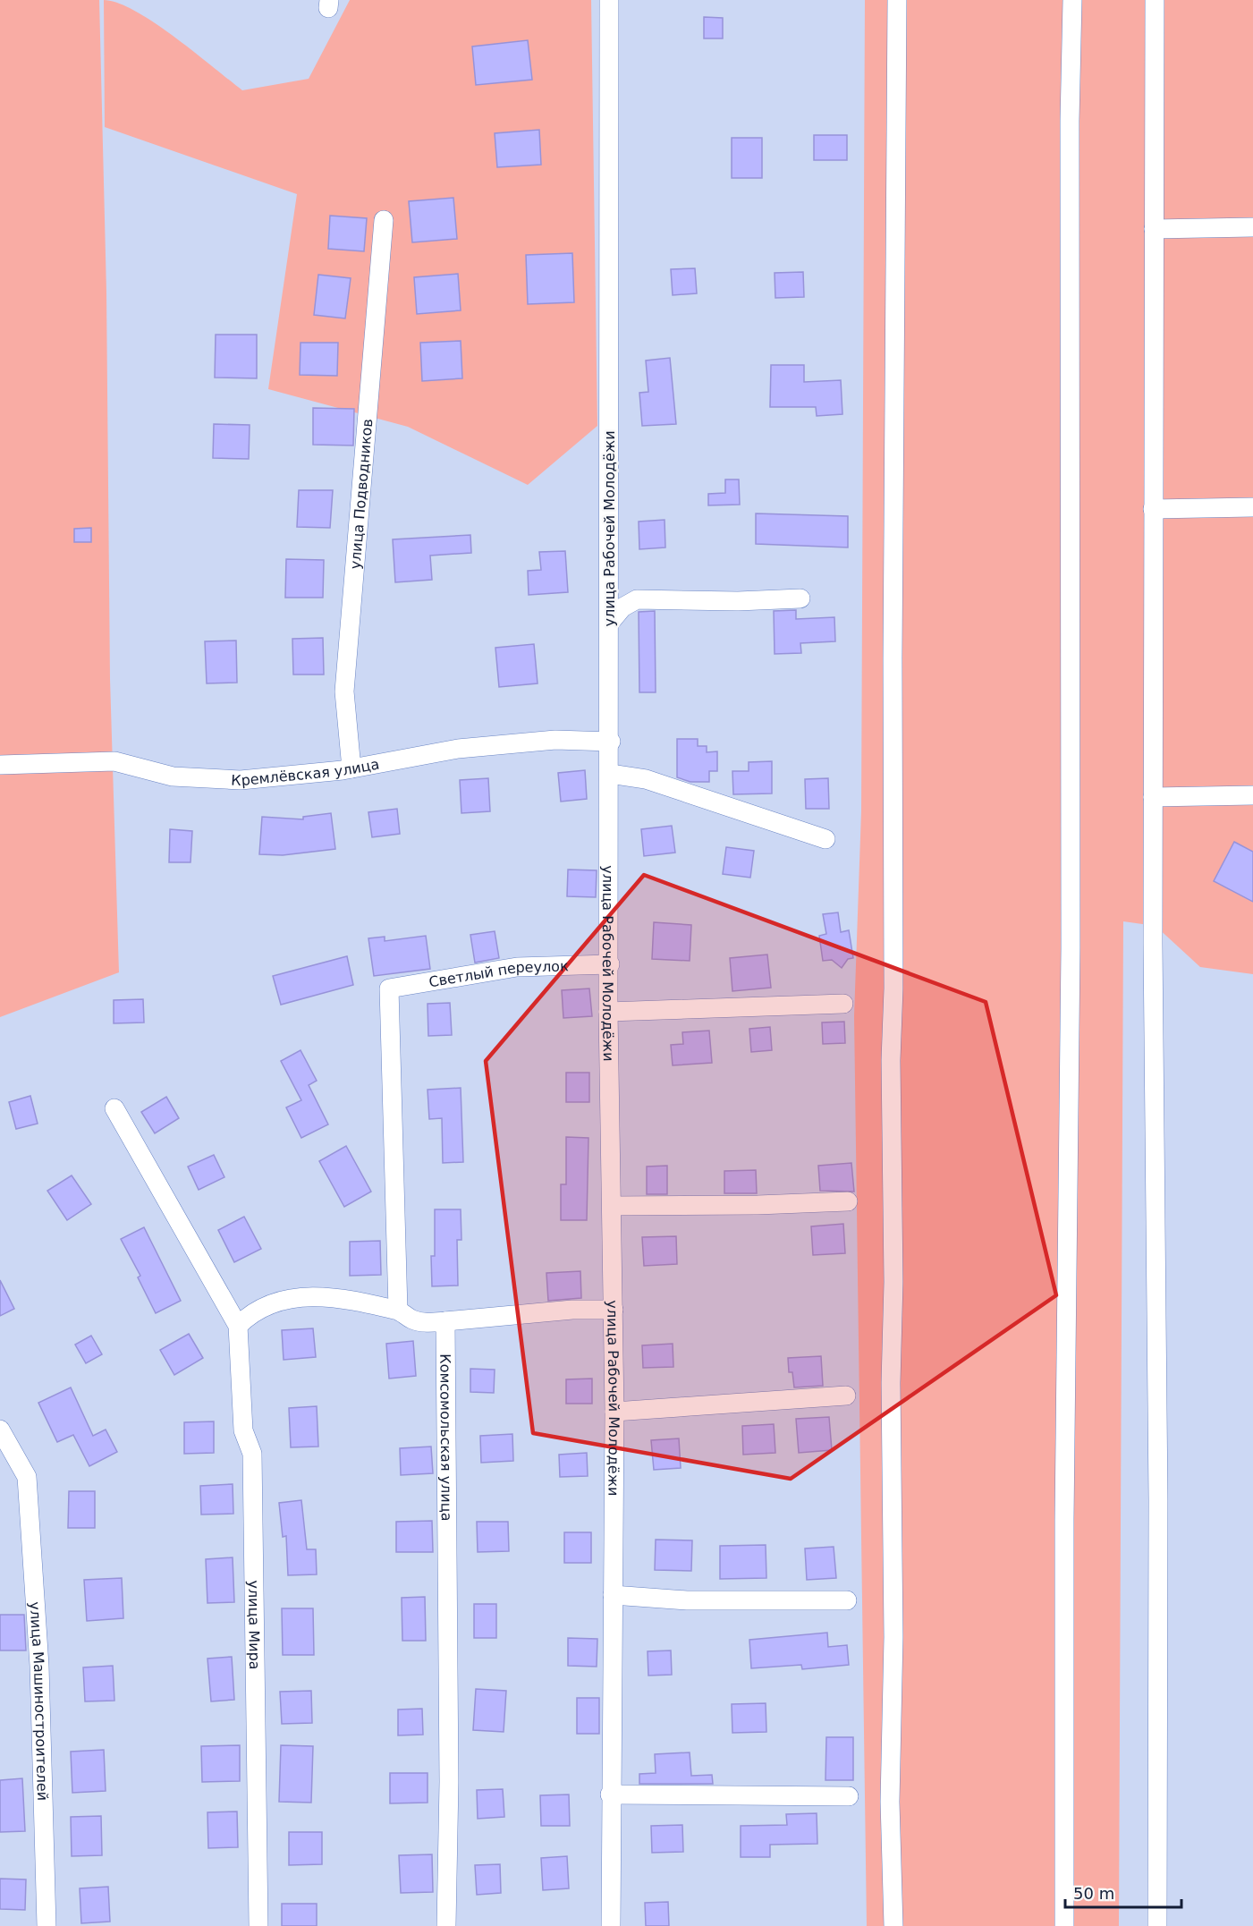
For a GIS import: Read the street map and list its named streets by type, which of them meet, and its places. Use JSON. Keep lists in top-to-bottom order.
{
  "streets": {
    "street": [
      "улица Подводников",
      "улица Рабочей Молодёжи",
      "Кремлёвская улица",
      "Светлый переулок",
      "Комсомольская улица",
      "улица Мира",
      "улица Машиностроителей"
    ]
  },
  "crossings": [
    ["улица Подводников", "Кремлёвская улица"],
    ["улица Рабочей Молодёжи", "Кремлёвская улица"],
    ["улица Рабочей Молодёжи", "Светлый переулок"]
  ],
  "scale_bar": "50 m"
}
